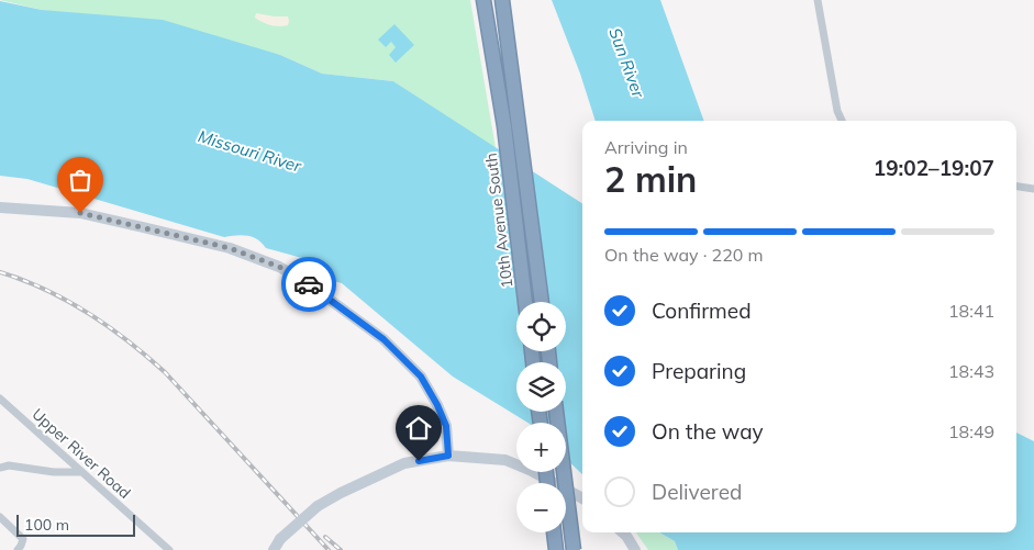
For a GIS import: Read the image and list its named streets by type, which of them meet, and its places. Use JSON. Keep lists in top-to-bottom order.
{
  "streets": {
    "highway": ["10th Avenue South"],
    "street": ["Upper River Road"]
  },
  "water": ["Sun River", "Missouri River"],
  "scale_bar": "100 m",
  "page": {
    "heading": ["2 min", "Arriving in", "19:02–19:07"],
    "bar": "On the way · 220 m",
    "list": [
      ["Confirmed", "18:41"],
      ["Preparing", "18:43"],
      ["On the way", "18:49"],
      "Delivered"
    ],
    "map_buttons": ["+", "−"],
    "scale": "100 m"
  }
}
